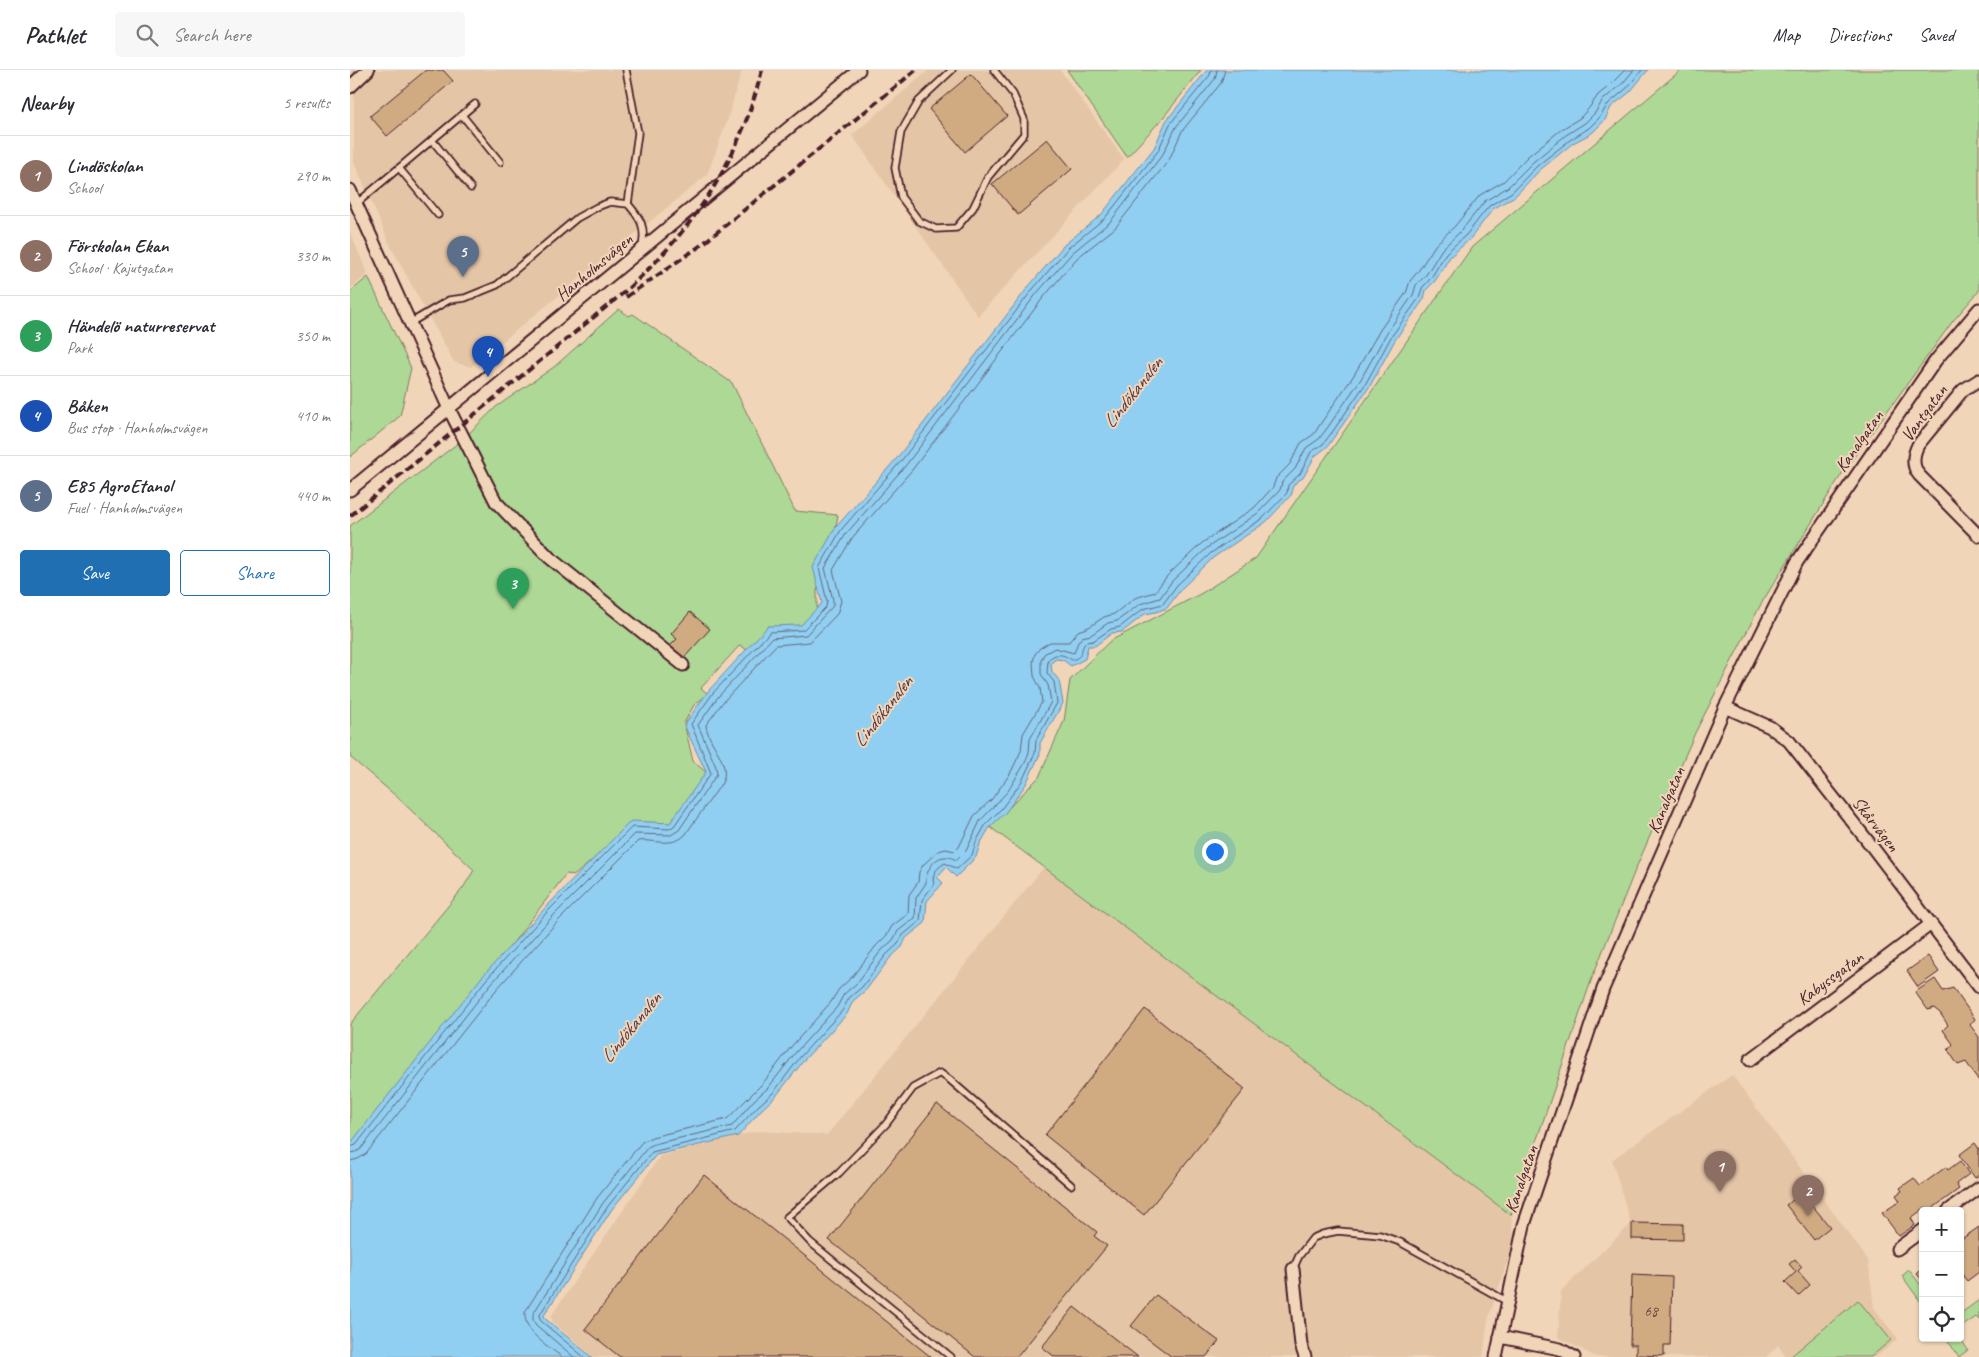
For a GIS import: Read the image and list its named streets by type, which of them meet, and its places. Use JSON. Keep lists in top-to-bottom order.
{
  "streets": {
    "street": [
      "Hanholmsvägen",
      "Vantgatan",
      "Kanalgatan",
      "Skårvägen",
      "Kabyssgatan"
    ]
  },
  "crossings": [
    ["Kanalgatan", "Skårvägen"],
    ["Skårvägen", "Kabyssgatan"]
  ],
  "water": ["Lindökanalen"],
  "house_numbers": ["68"],
  "page": {
    "header": "Pathlet",
    "search": "Search here",
    "nav": ["Map", "Directions", "Saved"],
    "heading": ["Nearby", "5 results"],
    "list": [
      {
        "mark": "1",
        "name": "Lindöskolan",
        "note": "School",
        "value": "290 m"
      },
      {
        "mark": "2",
        "name": "Förskolan Ekan",
        "note": "School · Kajutgatan",
        "value": "330 m"
      },
      {
        "mark": "3",
        "name": "Händelö naturreservat",
        "note": "Park",
        "value": "350 m"
      },
      {
        "mark": "4",
        "name": "Båken",
        "note": "Bus stop · Hanholmsvägen",
        "value": "410 m"
      },
      {
        "mark": "5",
        "name": "E85 AgroEtanol",
        "note": "Fuel · Hanholmsvägen",
        "value": "440 m"
      }
    ],
    "pins": [
      "5",
      "4",
      "3",
      "1",
      "2"
    ],
    "buttons": ["Save", "Share"],
    "map_buttons": ["+", "−"]
  }
}
